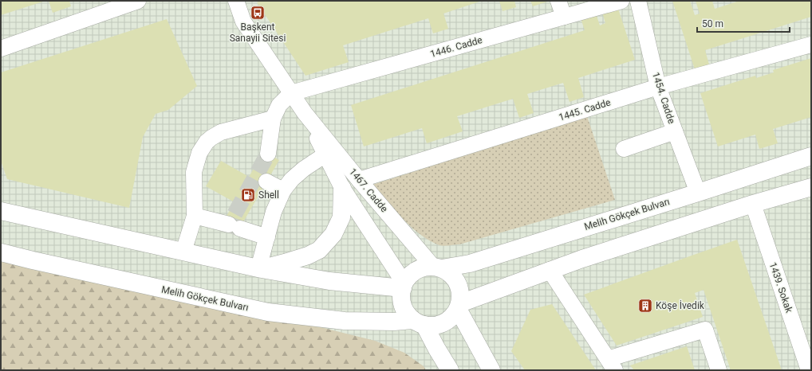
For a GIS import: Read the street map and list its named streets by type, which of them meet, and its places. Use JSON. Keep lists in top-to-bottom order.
{
  "streets": {
    "main road": ["1467. Cadde", "Melih Gökçek Bulvarı"],
    "street": [
      "1446. Cadde",
      "1454. Cadde",
      "1445. Cadde",
      "1439. Sokak"
    ]
  },
  "crossings": [
    ["1446. Cadde", "1467. Cadde"],
    ["1454. Cadde", "1445. Cadde"],
    ["1454. Cadde", "Melih Gökçek Bulvarı"],
    ["1445. Cadde", "1467. Cadde"],
    ["1467. Cadde", "Melih Gökçek Bulvarı"]
  ],
  "places": {
    "bus stop": ["Başkent Sanayii Sitesi"],
    "fuel station": ["Shell"],
    "building": ["Köşe İvedik"]
  },
  "scale_bar": "50 m"
}
